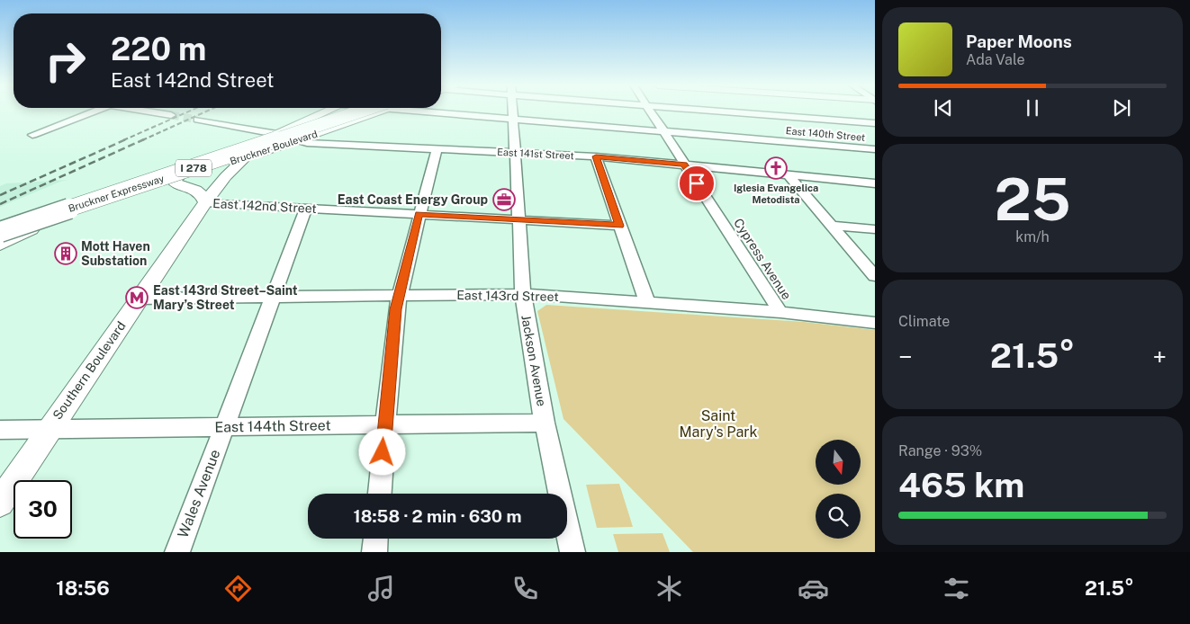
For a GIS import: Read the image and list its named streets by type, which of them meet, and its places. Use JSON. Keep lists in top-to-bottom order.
{
  "streets": {
    "highway": ["I 278", "Bruckner Expressway"],
    "main road": ["Bruckner Boulevard", "Southern Boulevard"],
    "street": [
      "East 140th Street",
      "East 141st Street",
      "East 142nd Street",
      "Cypress Avenue",
      "East 143rd Street",
      "Jackson Avenue",
      "East 144th Street",
      "Wales Avenue"
    ]
  },
  "crossings": [
    ["East 140th Street", "Cypress Avenue"],
    ["East 140th Street", "Jackson Avenue"],
    ["Bruckner Boulevard", "East 141st Street"],
    ["Bruckner Boulevard", "Bruckner Expressway"],
    ["Bruckner Boulevard", "Southern Boulevard"],
    ["East 141st Street", "Bruckner Expressway"],
    ["East 141st Street", "Cypress Avenue"],
    ["East 141st Street", "Jackson Avenue"],
    ["East 142nd Street", "Jackson Avenue"],
    ["East 142nd Street", "Southern Boulevard"],
    ["East 142nd Street", "Wales Avenue"],
    ["Cypress Avenue", "East 143rd Street"],
    ["East 143rd Street", "Jackson Avenue"],
    ["East 143rd Street", "Southern Boulevard"],
    ["East 143rd Street", "Wales Avenue"],
    ["Jackson Avenue", "East 144th Street"],
    ["Southern Boulevard", "East 144th Street"],
    ["East 144th Street", "Wales Avenue"]
  ],
  "parks": ["Saint Mary's Park"],
  "places": {
    "church": ["Iglesia Evangelica Metodista"],
    "office": ["East Coast Energy Group"],
    "building": ["Mott Haven Substation"],
    "metro station": ["East 143rd Street–Saint Mary’s Street"]
  },
  "north": "bottom",
  "page": {
    "turn": ["220 m", "East 142nd Street"],
    "song": ["Paper Moons", "Ada Vale"],
    "tile": [
      ["25", "km/h"],
      "Climate",
      ["Range · 93%", "465 km"]
    ],
    "heat": ["−", "21.5°", "+"],
    "limit": "30",
    "trip": "18:58 · 2 min · 630 m",
    "tabs": ["18:56", "21.5°"]
  }
}
